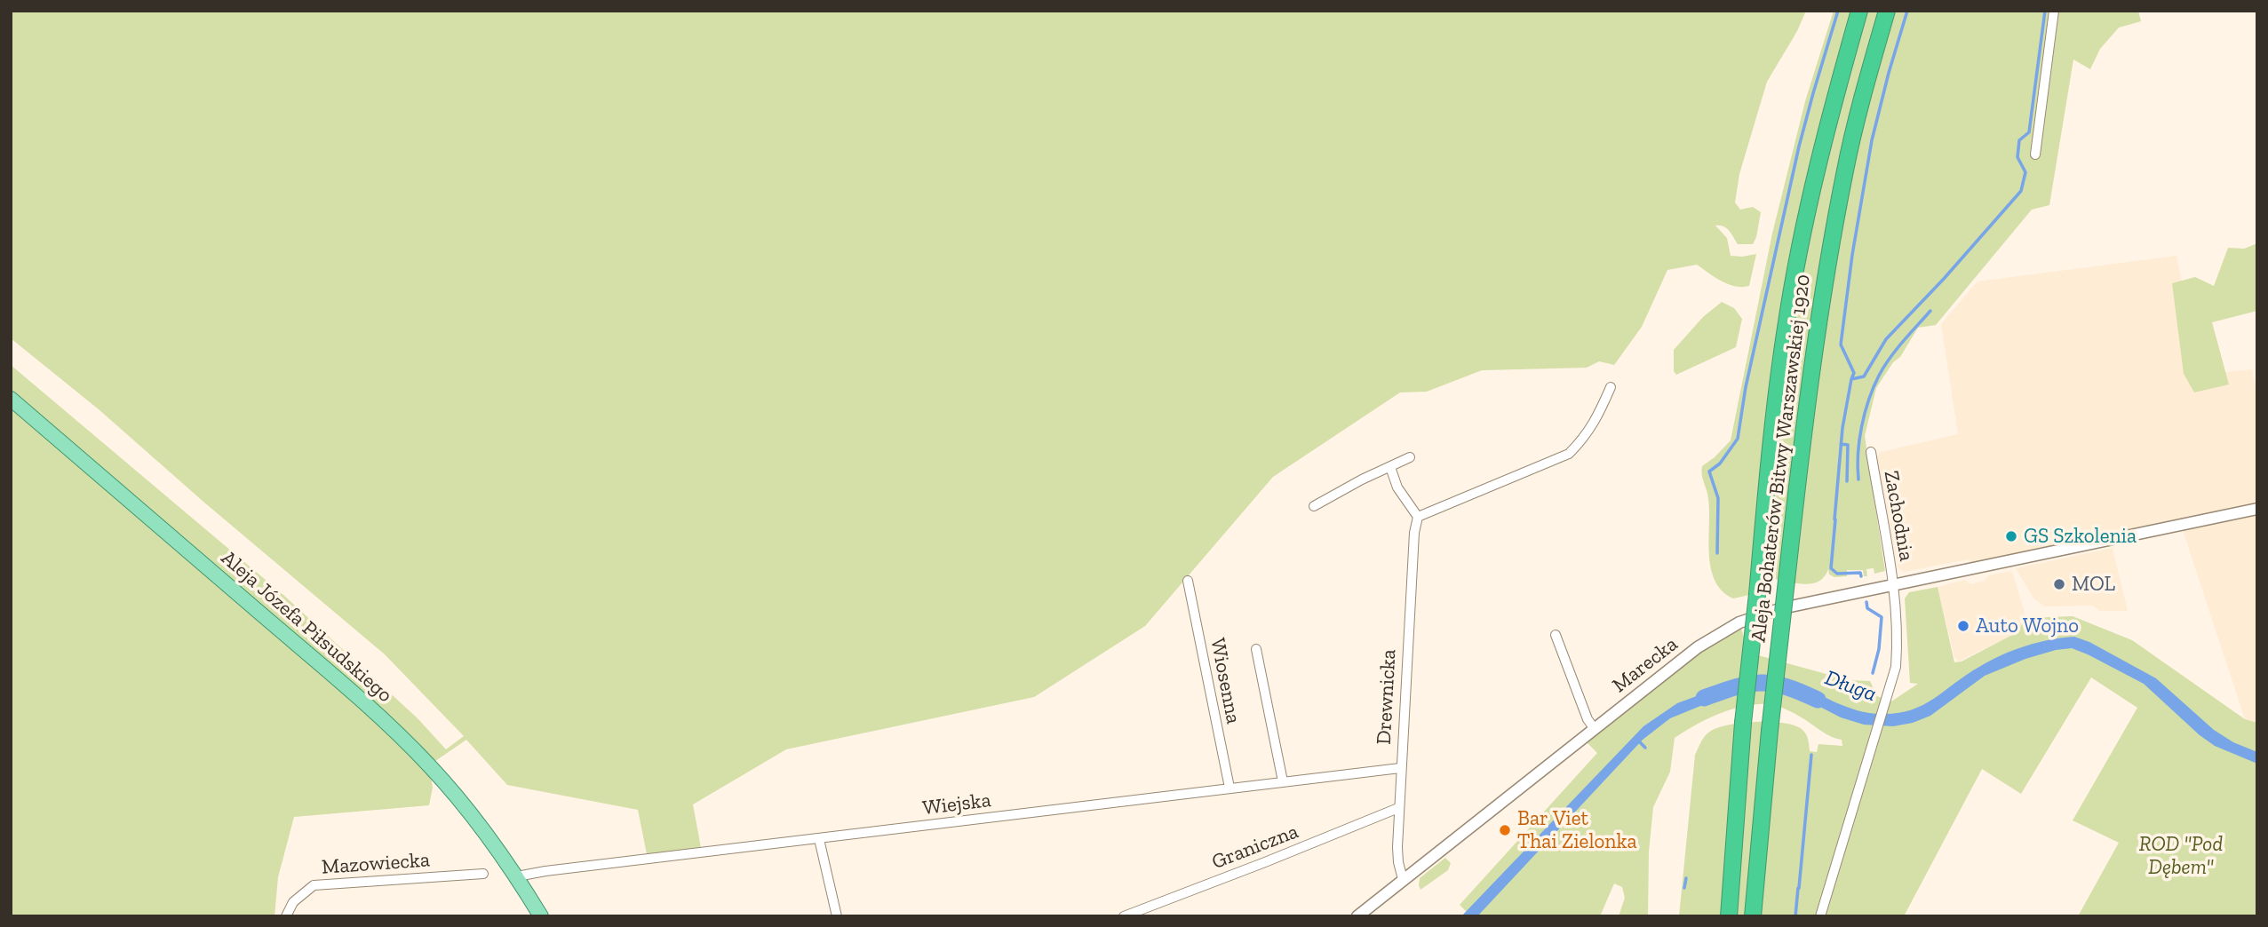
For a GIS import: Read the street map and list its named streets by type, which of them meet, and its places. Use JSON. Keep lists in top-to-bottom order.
{
  "streets": {
    "highway": ["Aleja Bohaterów Bitwy Warszawskiej 1920"],
    "main road": ["Aleja Józefa Piłsudskiego"],
    "street": [
      "Zachodnia",
      "Marecka",
      "Wiosenna",
      "Drewnicka",
      "Wiejska",
      "Graniczna",
      "Mazowiecka"
    ]
  },
  "crossings": [
    ["Zachodnia", "Marecka"],
    ["Aleja Józefa Piłsudskiego", "Wiejska"],
    ["Marecka", "Drewnicka"],
    ["Wiosenna", "Wiejska"],
    ["Drewnicka", "Wiejska"],
    ["Drewnicka", "Graniczna"]
  ],
  "water": ["Długa"],
  "parks": ["ROD \"Pod Dębem\""],
  "places": [
    "GS Szkolenia",
    "MOL",
    "Auto Wojno",
    "Bar Viet Thai Zielonka"
  ]
}
